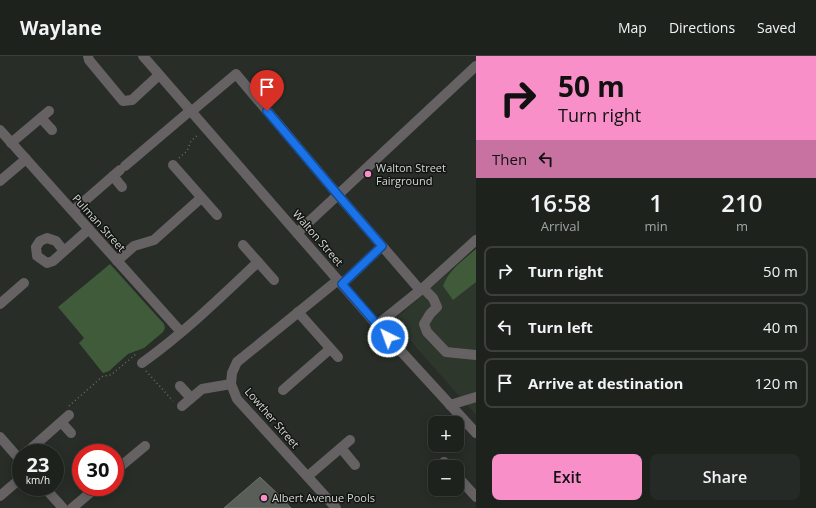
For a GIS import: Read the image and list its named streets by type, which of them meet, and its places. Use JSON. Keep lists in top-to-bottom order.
{
  "streets": {
    "street": ["Pulman Street", "Walton Street", "Lowther Street"]
  },
  "crossings": [
    ["Walton Street", "Lowther Street"]
  ],
  "places": ["Walton Street Fairground", "Albert Avenue Pools"],
  "page": {
    "header": "Waylane",
    "nav": ["Map", "Directions", "Saved"],
    "turn": ["50 m", "Turn right"],
    "then": "Then",
    "eta": [
      "16:58",
      "Arrival",
      "1",
      "min",
      "210",
      "m"
    ],
    "list": [
      {
        "name": "Turn right",
        "value": "50 m"
      },
      {
        "name": "Turn left",
        "value": "40 m"
      },
      {
        "name": "Arrive at destination",
        "value": "120 m"
      }
    ],
    "map_buttons": ["+", "−"],
    "speed": "23 km/h",
    "limit": "30",
    "buttons": ["Exit", "Share"]
  }
}
